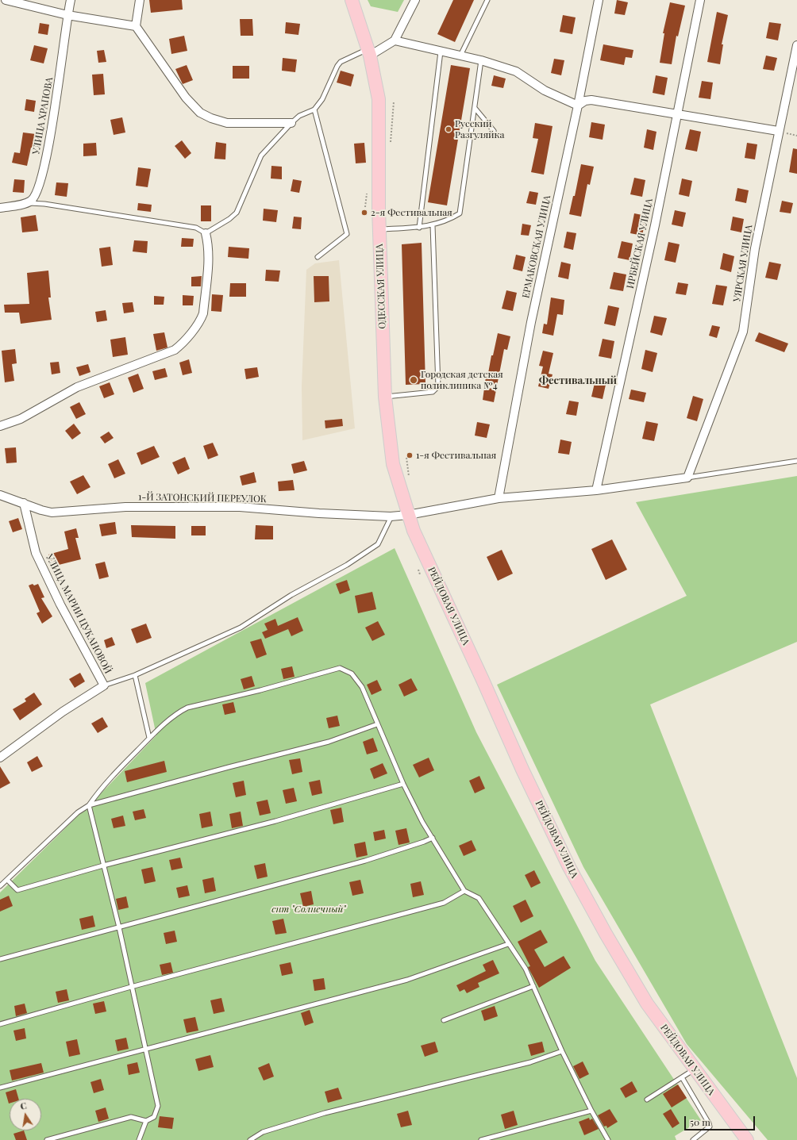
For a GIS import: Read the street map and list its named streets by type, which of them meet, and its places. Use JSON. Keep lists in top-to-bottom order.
{
  "streets": {
    "main road": ["ОДЕССКАЯ УЛИЦА", "РЕЙДОВАЯ УЛИЦА"],
    "street": [
      "УЛИЦА ХРАПОВА",
      "ИРБЕЙСКАЯ УЛИЦА",
      "ЕРМАКОВСКАЯ УЛИЦА",
      "УЯРСКАЯ УЛИЦА",
      "1-Й ЗАТОНСКИЙ ПЕРЕУЛОК",
      "УЛИЦА МАРИИ ЦУКАНОВОЙ"
    ]
  },
  "crossings": [
    ["ОДЕССКАЯ УЛИЦА", "РЕЙДОВАЯ УЛИЦА"],
    ["1-Й ЗАТОНСКИЙ ПЕРЕУЛОК", "УЛИЦА МАРИИ ЦУКАНОВОЙ"]
  ],
  "districts": ["Фестивальный"],
  "parks": ["снт \"Солнечный\""],
  "places": [
    "Русский Разгуляйка",
    "2-я Фестивальная",
    "Городская детская поликлиника №4",
    "1-я Фестивальная"
  ],
  "scale_bar": "50 m",
  "north": "top"
}
